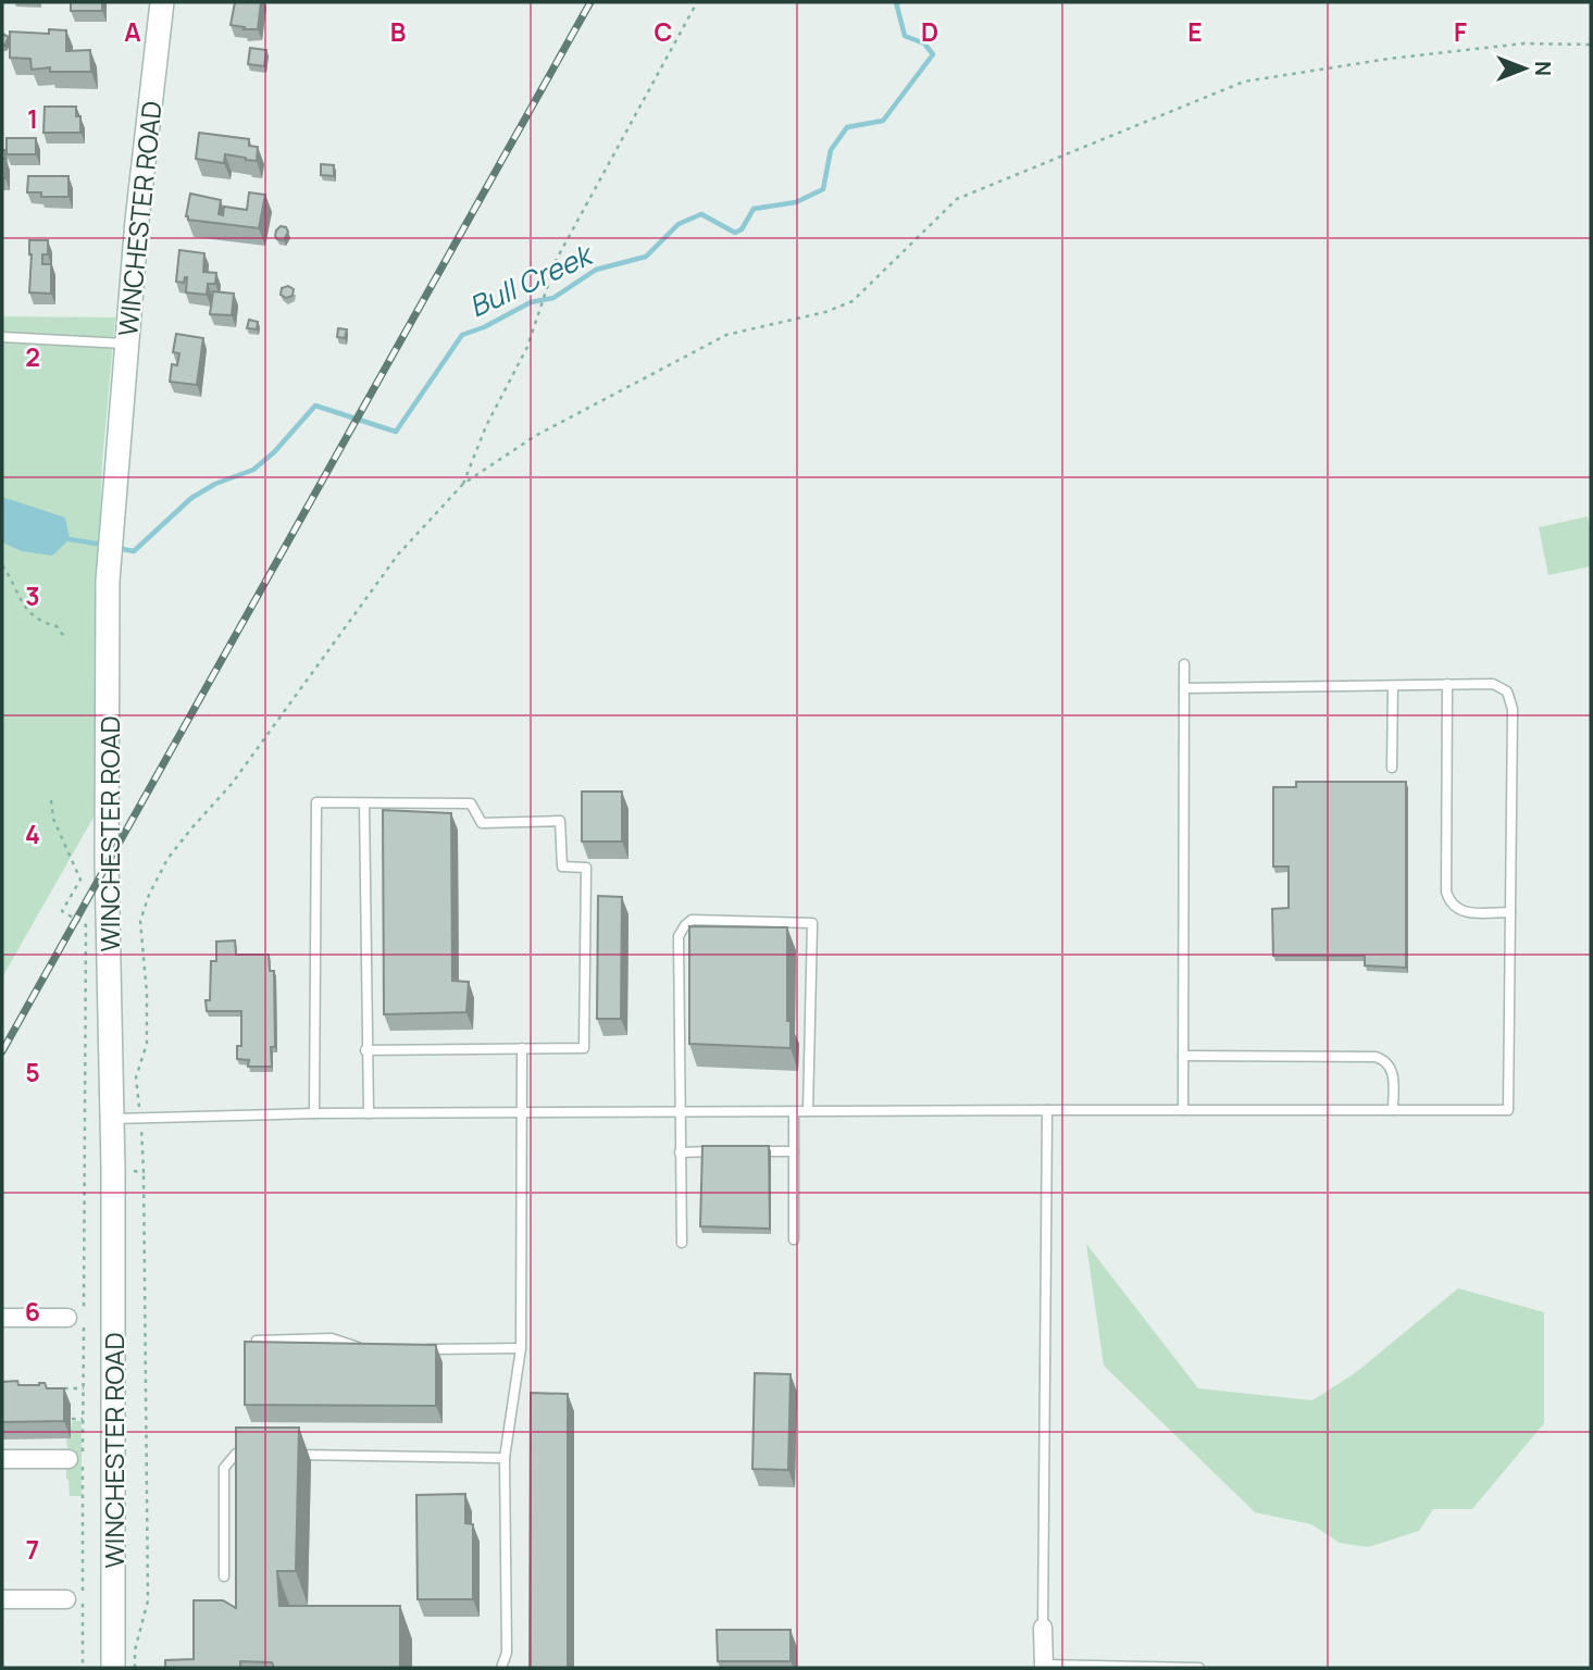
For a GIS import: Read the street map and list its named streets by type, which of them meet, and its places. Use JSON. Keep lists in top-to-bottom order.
{
  "streets": {
    "main road": ["WINCHESTER ROAD"]
  },
  "water": ["Bull Creek"],
  "north": "right",
  "grid": {
    "columns": [
      "A",
      "B",
      "C",
      "D",
      "E",
      "F"
    ],
    "rows": [
      "1",
      "2",
      "3",
      "4",
      "5",
      "6",
      "7"
    ]
  }
}
